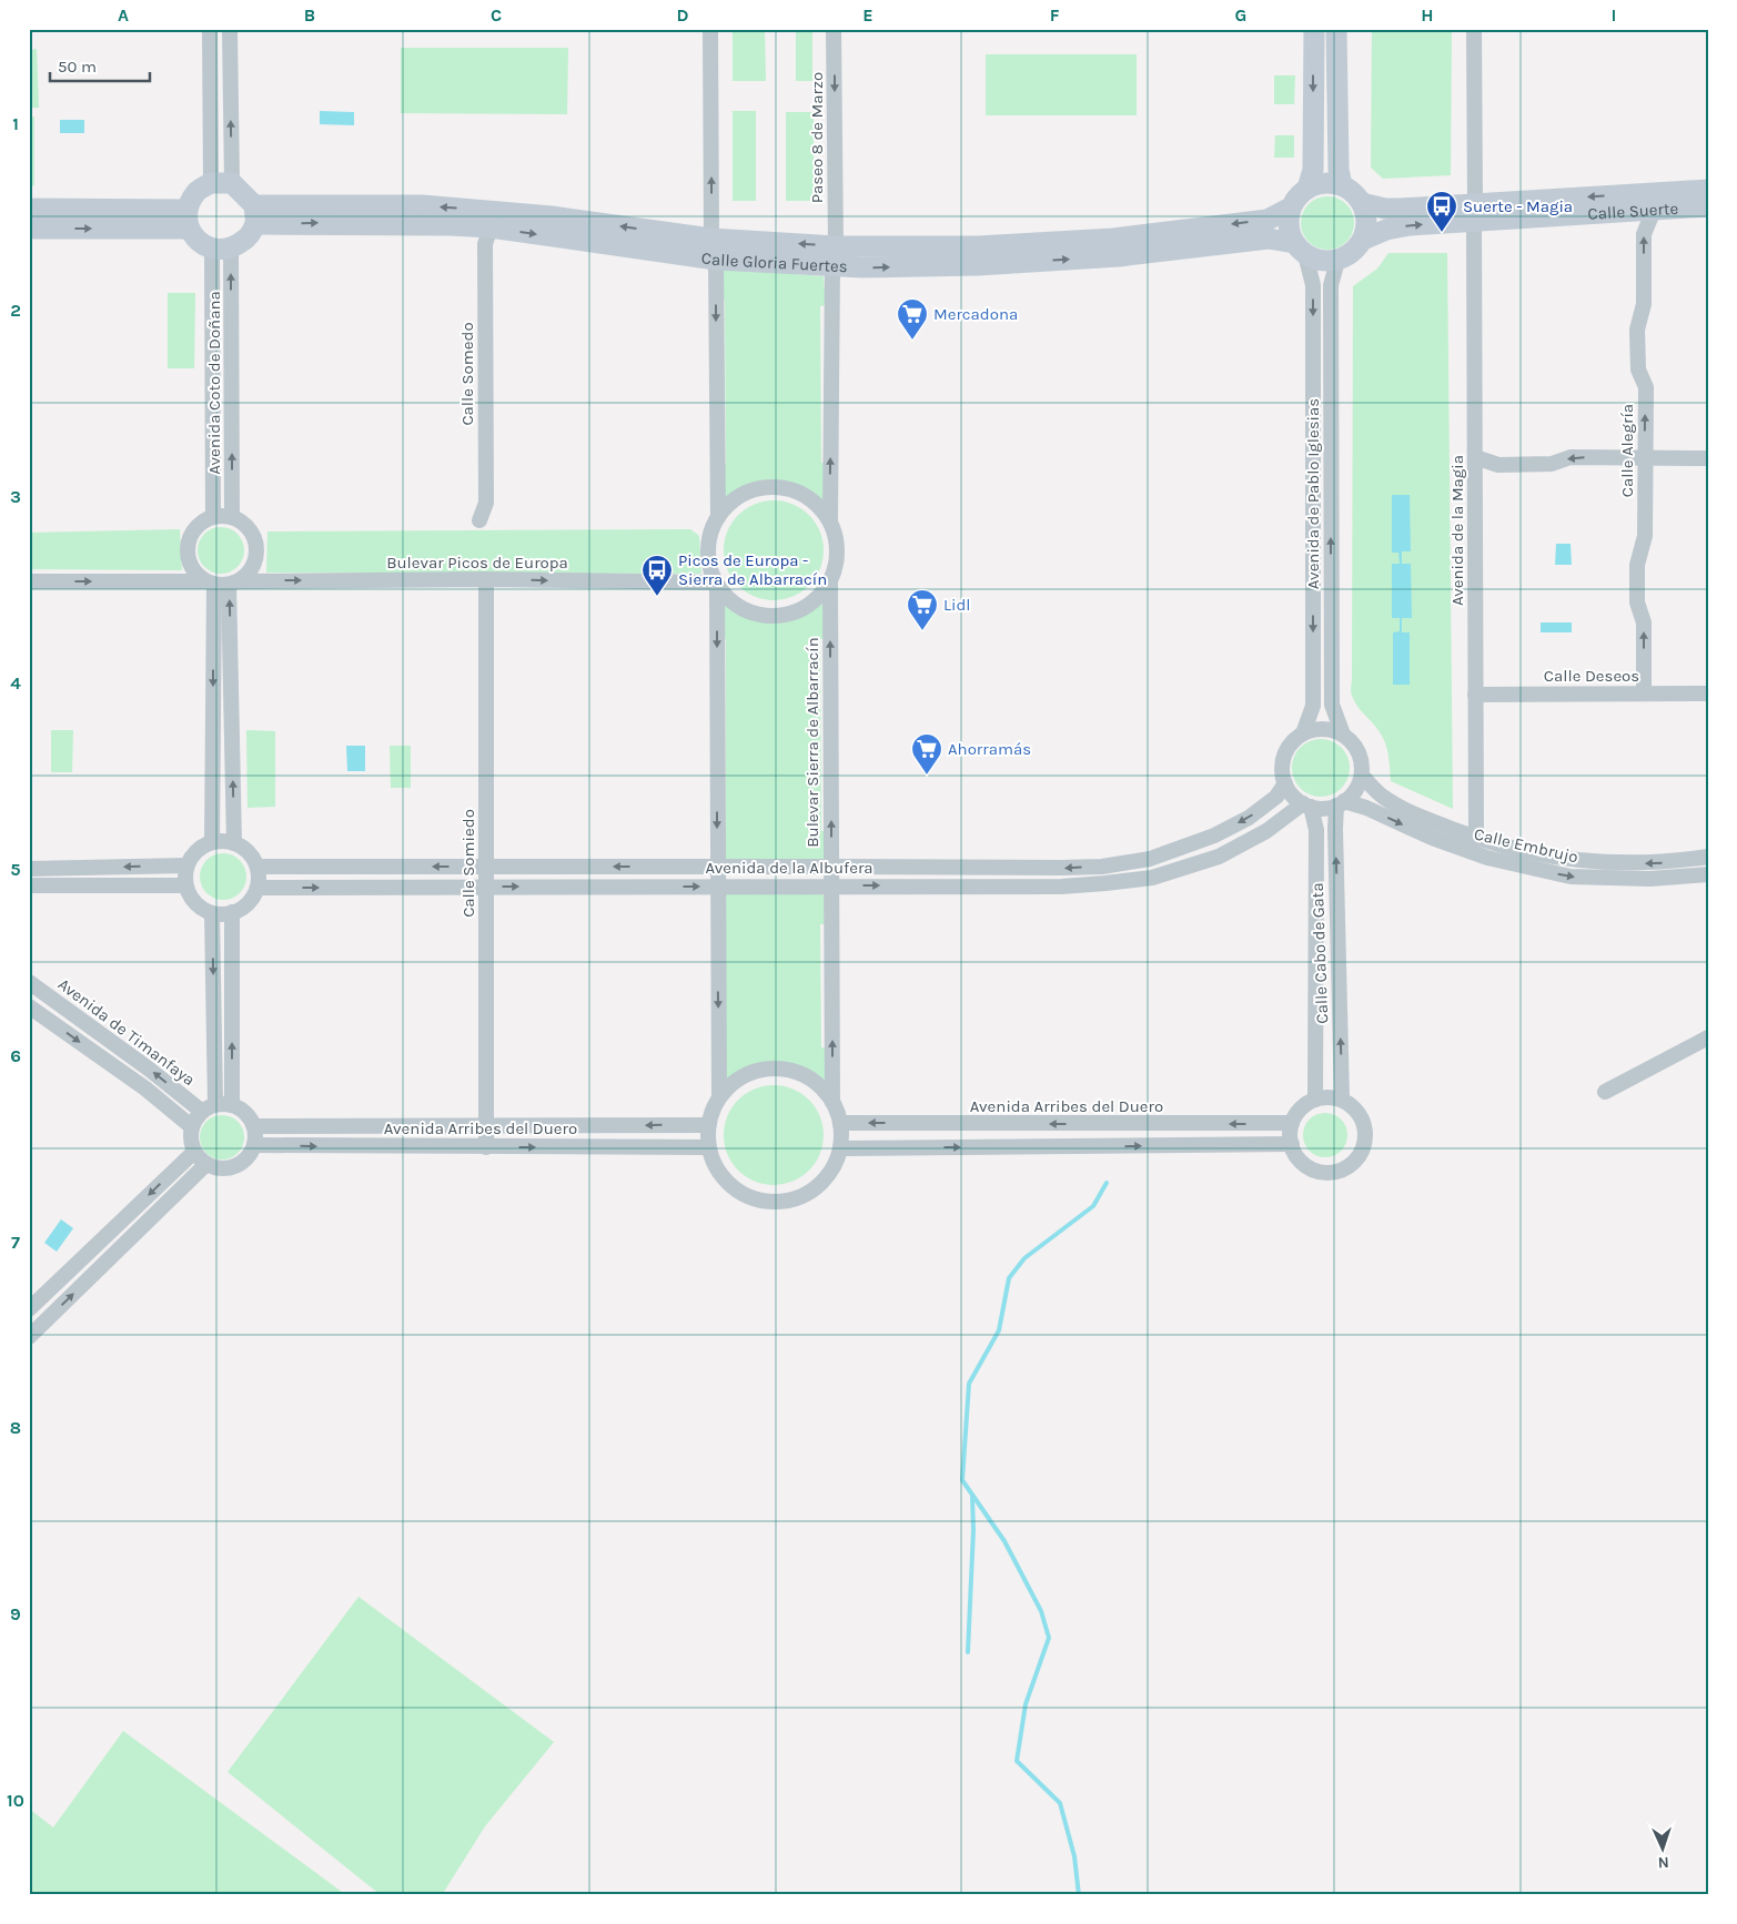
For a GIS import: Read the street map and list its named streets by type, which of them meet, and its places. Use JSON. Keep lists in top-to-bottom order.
{
  "streets": {
    "main road": ["Calle Suerte", "Calle Gloria Fuertes"],
    "street": [
      "Paseo 8 de Marzo",
      "Calle Somedo",
      "Avenida Coto de Doñana",
      "Calle Alegría",
      "Avenida de Pablo Iglesias",
      "Avenida de la Magia",
      "Bulevar Picos de Europa",
      "Calle Deseos",
      "Bulevar Sierra de Albarracín",
      "Calle Embrujo",
      "Calle Somiedo",
      "Avenida de la Albufera",
      "Calle Cabo de Gata",
      "Avenida de Timanfaya",
      "Avenida Arribes del Duero"
    ]
  },
  "crossings": [
    ["Paseo 8 de Marzo", "Calle Gloria Fuertes"],
    ["Calle Suerte", "Calle Gloria Fuertes"],
    ["Calle Suerte", "Calle Alegría"],
    ["Calle Suerte", "Avenida de Pablo Iglesias"],
    ["Calle Suerte", "Avenida de la Magia"],
    ["Calle Gloria Fuertes", "Calle Somedo"],
    ["Calle Gloria Fuertes", "Avenida Coto de Doñana"],
    ["Calle Gloria Fuertes", "Avenida de Pablo Iglesias"],
    ["Avenida Coto de Doñana", "Bulevar Picos de Europa"],
    ["Calle Alegría", "Calle Deseos"],
    ["Avenida de Pablo Iglesias", "Calle Embrujo"],
    ["Avenida de Pablo Iglesias", "Avenida de la Albufera"],
    ["Avenida de Pablo Iglesias", "Calle Cabo de Gata"],
    ["Avenida de la Magia", "Calle Deseos"],
    ["Avenida de la Magia", "Calle Embrujo"],
    ["Bulevar Picos de Europa", "Bulevar Sierra de Albarracín"],
    ["Bulevar Picos de Europa", "Calle Somiedo"],
    ["Bulevar Sierra de Albarracín", "Avenida de la Albufera"],
    ["Bulevar Sierra de Albarracín", "Avenida Arribes del Duero"],
    ["Calle Embrujo", "Avenida de la Albufera"],
    ["Calle Embrujo", "Calle Cabo de Gata"],
    ["Calle Somiedo", "Avenida de la Albufera"],
    ["Calle Somiedo", "Avenida Arribes del Duero"],
    ["Avenida de la Albufera", "Calle Cabo de Gata"],
    ["Calle Cabo de Gata", "Avenida Arribes del Duero"],
    ["Avenida de Timanfaya", "Avenida Arribes del Duero"]
  ],
  "one_way": ["Calle Alegría", "Bulevar Picos de Europa"],
  "places": {
    "bus stop": ["Suerte - Magia", "Picos de Europa - Sierra de Albarracín"],
    "supermarket": ["Mercadona", "Lidl", "Ahorramás"]
  },
  "scale_bar": "50 m",
  "north": "bottom",
  "grid": {
    "columns": [
      "A",
      "B",
      "C",
      "D",
      "E",
      "F",
      "G",
      "H",
      "I"
    ],
    "rows": [
      "1",
      "2",
      "3",
      "4",
      "5",
      "6",
      "7",
      "8",
      "9",
      "10"
    ]
  }
}
